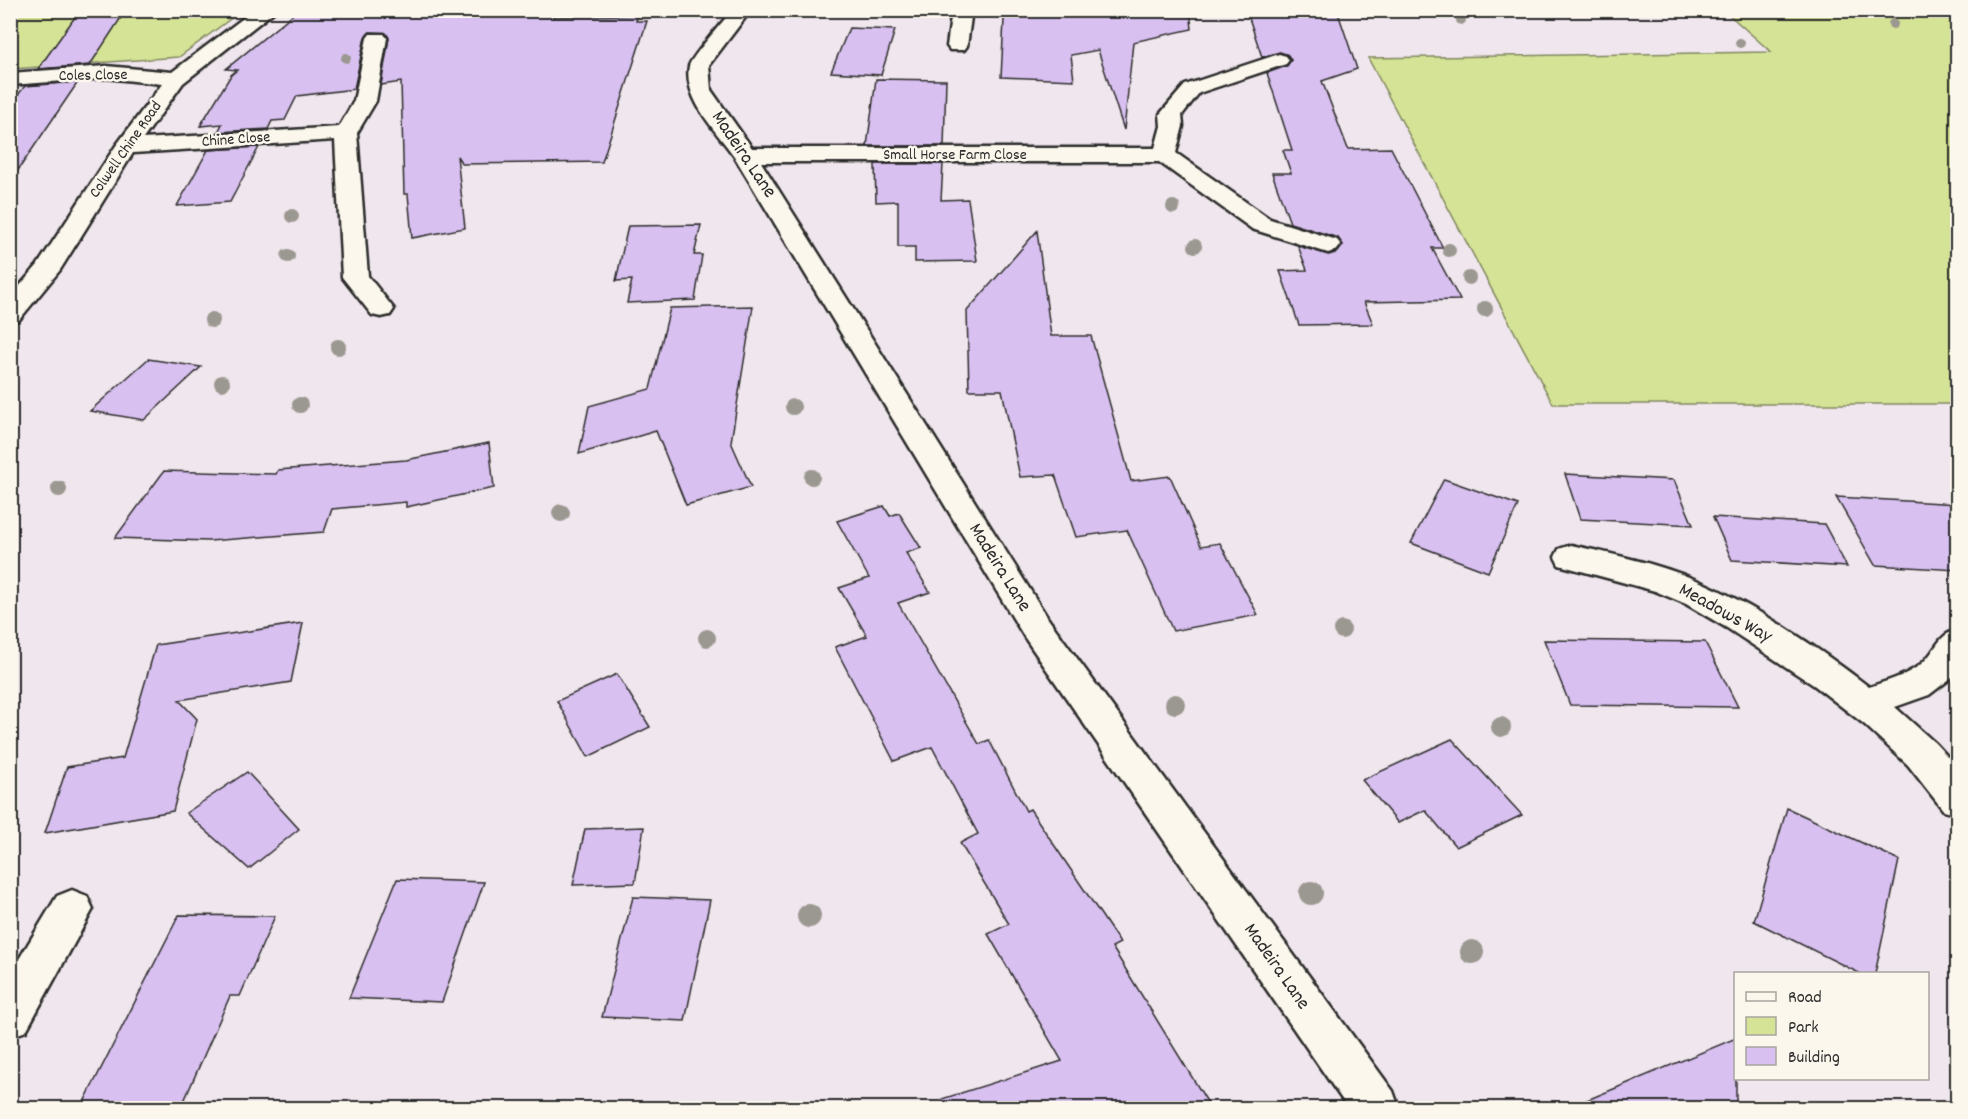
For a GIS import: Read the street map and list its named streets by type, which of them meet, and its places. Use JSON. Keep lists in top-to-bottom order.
{
  "streets": {
    "street": [
      "Coles Close",
      "Chine Close",
      "Colwell Chine Road",
      "Madeira Lane",
      "Small Horse Farm Close",
      "Meadows Way"
    ]
  },
  "crossings": [
    ["Coles Close", "Colwell Chine Road"],
    ["Chine Close", "Colwell Chine Road"],
    ["Madeira Lane", "Small Horse Farm Close"]
  ],
  "legend": ["Road", "Park", "Building"]
}
